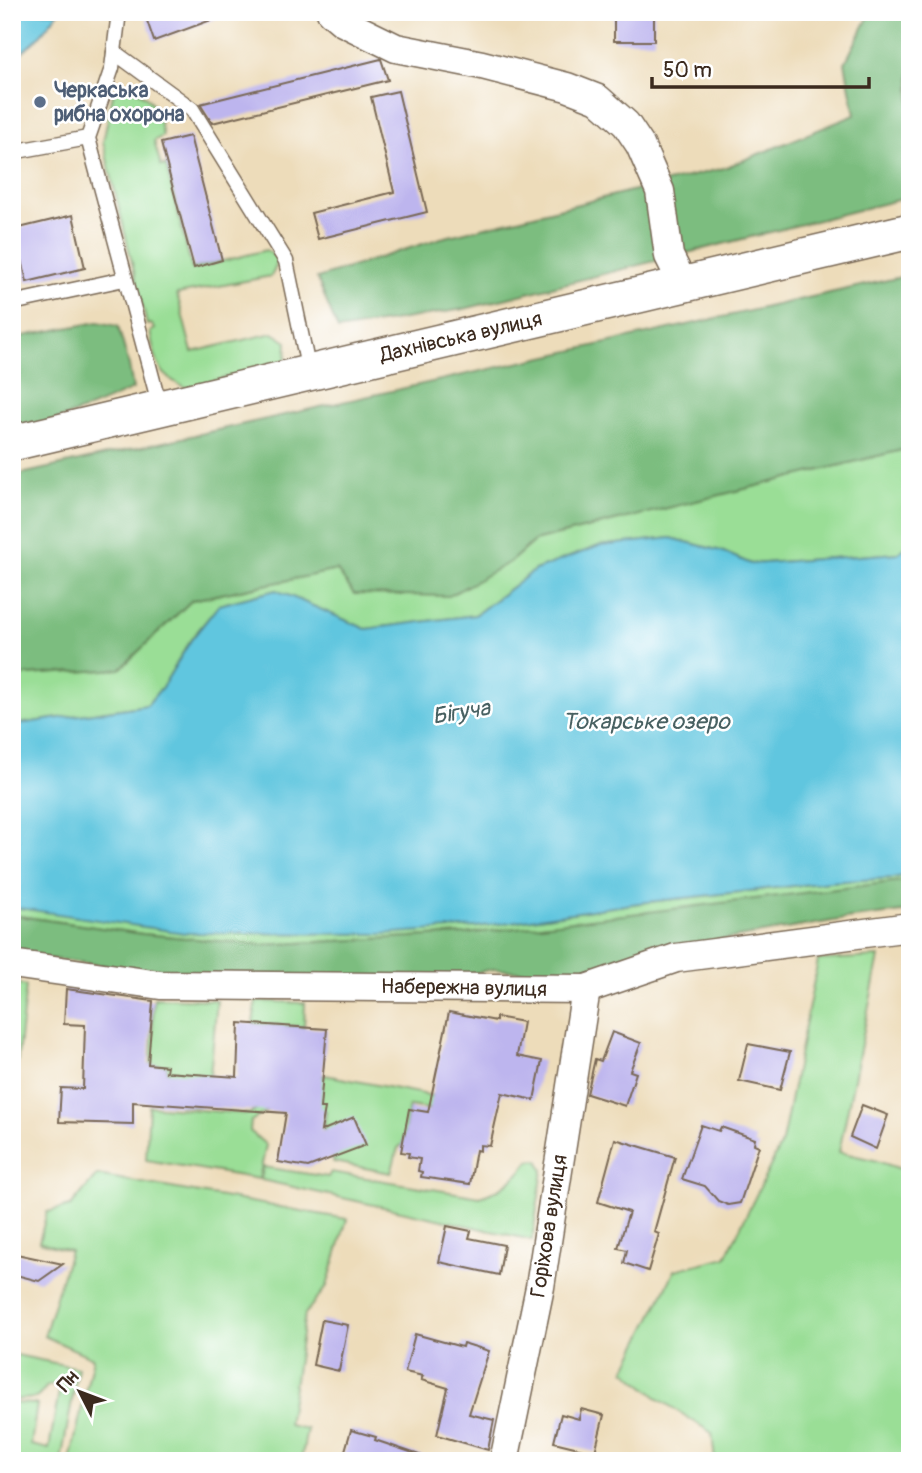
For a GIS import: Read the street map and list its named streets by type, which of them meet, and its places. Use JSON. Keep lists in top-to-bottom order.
{
  "streets": {
    "street": ["Дахнівська вулиця", "Набережна вулиця", "Горіхова вулиця"]
  },
  "crossings": [
    ["Набережна вулиця", "Горіхова вулиця"]
  ],
  "water": ["Бігуча", "Токарське озеро"],
  "places": ["Черкаська рибна охорона"],
  "scale_bar": "50 m",
  "north": "top left"
}
